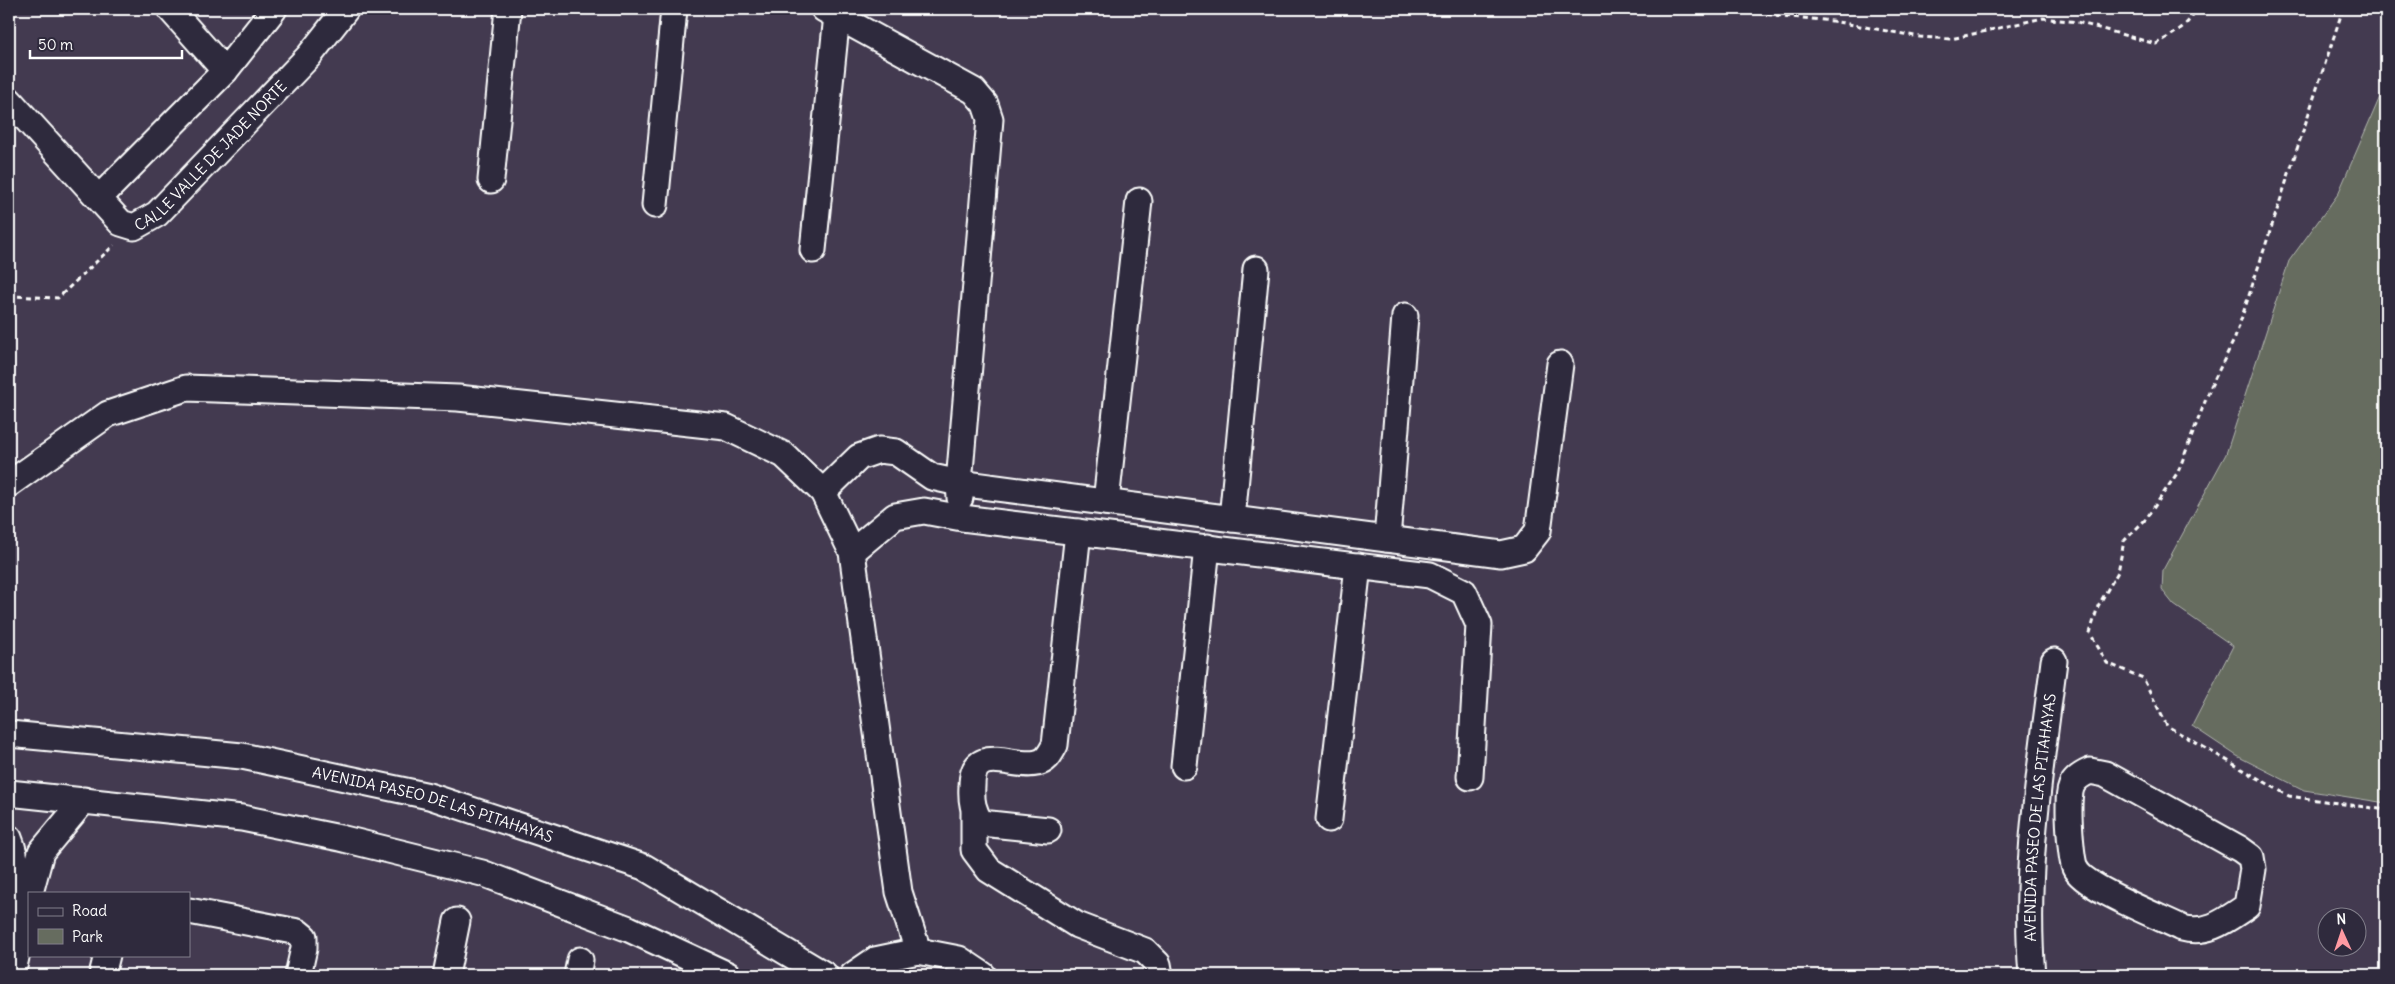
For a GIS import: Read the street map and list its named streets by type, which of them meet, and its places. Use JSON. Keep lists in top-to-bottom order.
{
  "streets": {
    "street": ["CALLE VALLE DE JADE NORTE", "AVENIDA PASEO DE LAS PITAHAYAS"]
  },
  "legend": ["Road", "Park"],
  "scale_bar": "50 m",
  "north": "top"
}
